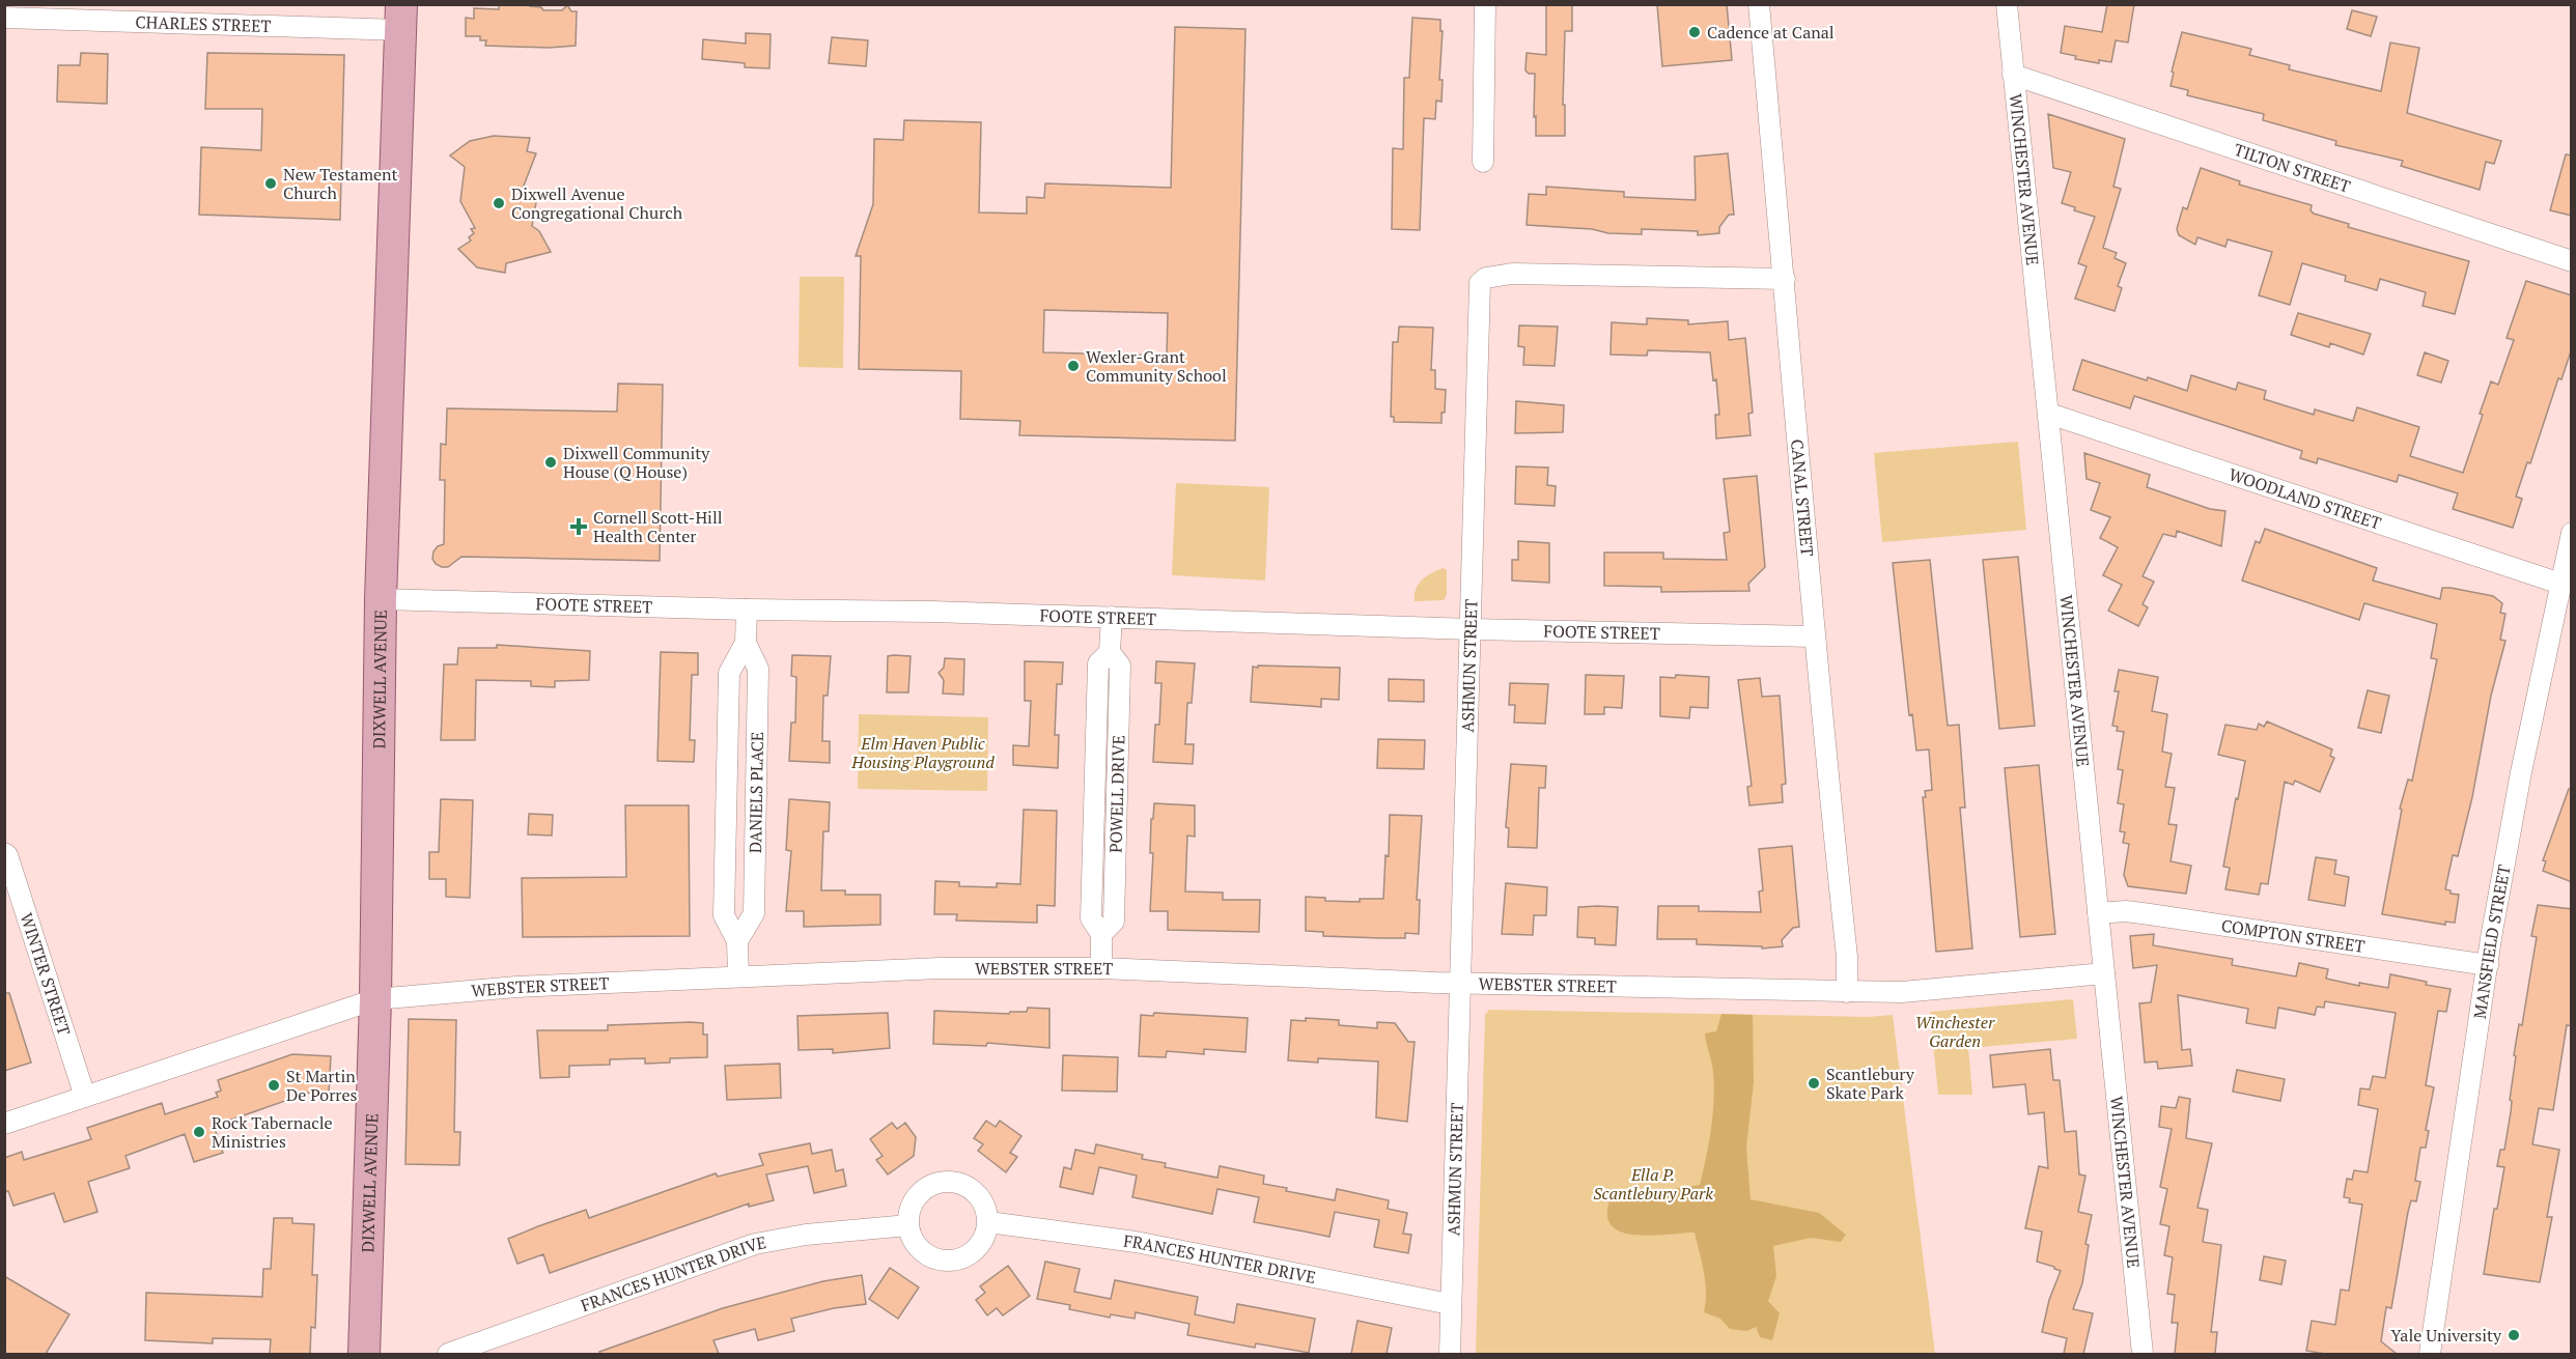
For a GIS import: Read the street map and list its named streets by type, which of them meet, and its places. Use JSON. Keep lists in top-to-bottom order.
{
  "streets": {
    "main road": ["DIXWELL AVENUE"],
    "street": [
      "CHARLES STREET",
      "TILTON STREET",
      "WINCHESTER AVENUE",
      "CANAL STREET",
      "WOODLAND STREET",
      "FOOTE STREET",
      "ASHMUN STREET",
      "DANIELS PLACE",
      "POWELL DRIVE",
      "COMPTON STREET",
      "MANSFIELD STREET",
      "WEBSTER STREET",
      "WINTER STREET",
      "FRANCES HUNTER DRIVE"
    ]
  },
  "crossings": [
    ["CHARLES STREET", "DIXWELL AVENUE"],
    ["TILTON STREET", "WINCHESTER AVENUE"],
    ["WINCHESTER AVENUE", "WOODLAND STREET"],
    ["WINCHESTER AVENUE", "COMPTON STREET"],
    ["WINCHESTER AVENUE", "WEBSTER STREET"],
    ["CANAL STREET", "FOOTE STREET"],
    ["CANAL STREET", "ASHMUN STREET"],
    ["CANAL STREET", "WEBSTER STREET"],
    ["WOODLAND STREET", "MANSFIELD STREET"],
    ["FOOTE STREET", "ASHMUN STREET"],
    ["FOOTE STREET", "DIXWELL AVENUE"],
    ["FOOTE STREET", "DANIELS PLACE"],
    ["FOOTE STREET", "POWELL DRIVE"],
    ["ASHMUN STREET", "WEBSTER STREET"],
    ["ASHMUN STREET", "FRANCES HUNTER DRIVE"],
    ["DIXWELL AVENUE", "WEBSTER STREET"],
    ["DANIELS PLACE", "WEBSTER STREET"],
    ["POWELL DRIVE", "WEBSTER STREET"],
    ["COMPTON STREET", "MANSFIELD STREET"],
    ["WEBSTER STREET", "WINTER STREET"]
  ],
  "parks": ["Elm Haven Public Housing Playground", "Winchester Garden", "Ella P. Scantlebury Park"],
  "places": {
    "other": [
      "Cadence at Canal",
      "New Testament Church",
      "Dixwell Avenue Congregational Church",
      "Wexler-Grant Community School",
      "Dixwell Community House (Q House)",
      "Scantlebury Skate Park",
      "St Martin De Porres",
      "Rock Tabernacle Ministries",
      "Yale University"
    ],
    "health": ["Cornell Scott-Hill Health Center"]
  }
}
